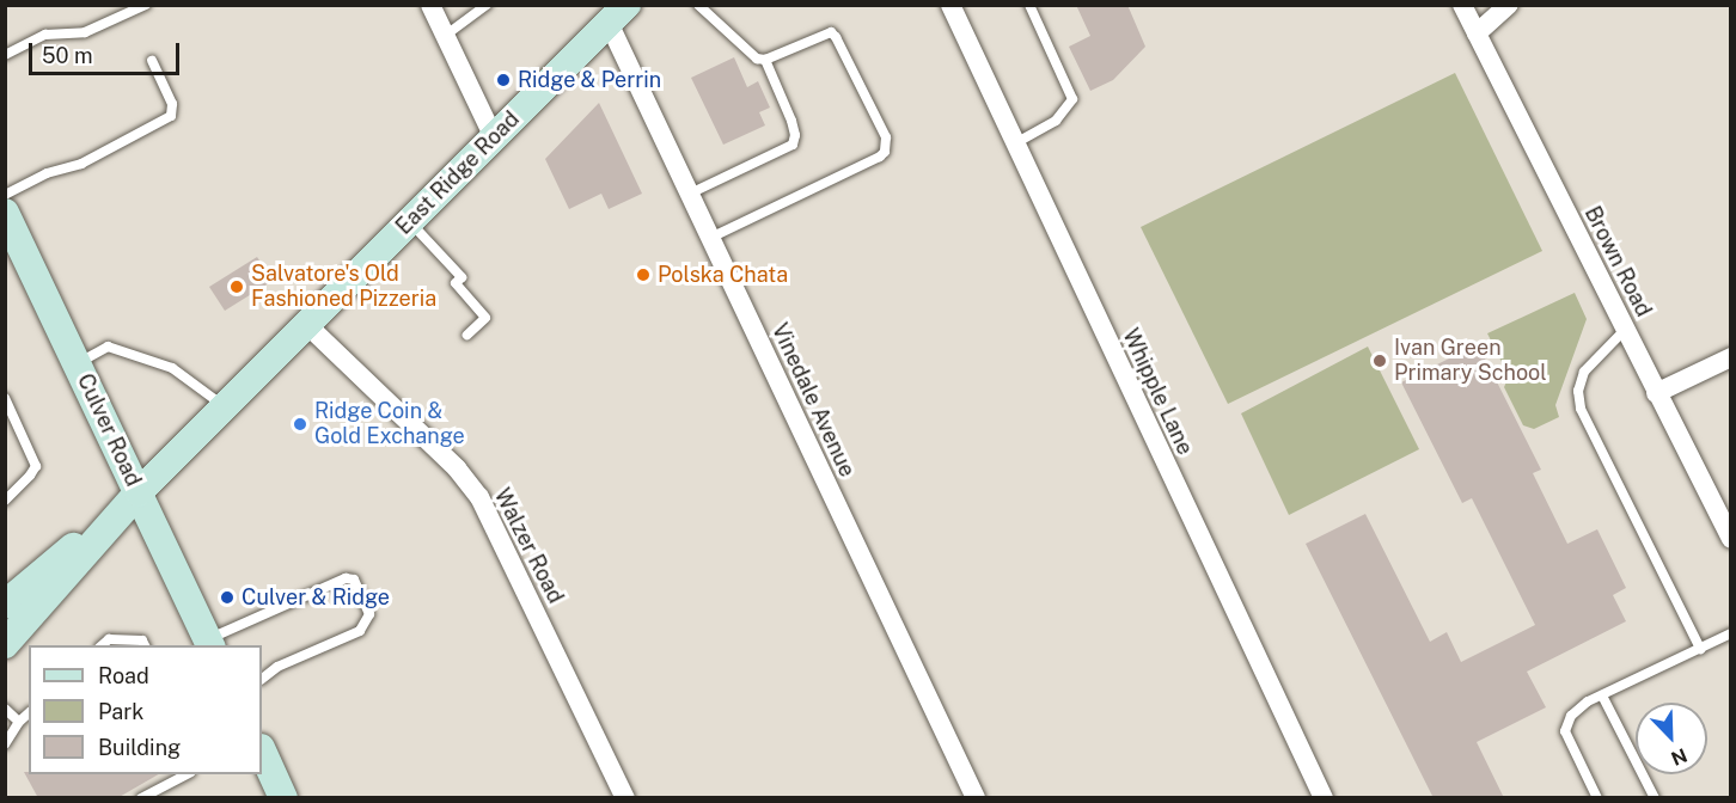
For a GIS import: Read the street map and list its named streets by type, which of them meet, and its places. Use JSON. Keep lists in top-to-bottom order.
{
  "streets": {
    "main road": ["East Ridge Road", "Culver Road"],
    "street": [
      "Brown Road",
      "Whipple Lane",
      "Vinedale Avenue",
      "Walzer Road"
    ]
  },
  "crossings": [
    ["East Ridge Road", "Vinedale Avenue"],
    ["East Ridge Road", "Culver Road"],
    ["East Ridge Road", "Walzer Road"]
  ],
  "places": [
    "Ridge & Perrin",
    "Polska Chata",
    "Salvatore's Old Fashioned Pizzeria",
    "Ivan Green Primary School",
    "Ridge Coin & Gold Exchange",
    "Culver & Ridge"
  ],
  "legend": ["Road", "Park", "Building"],
  "scale_bar": "50 m",
  "north": "bottom right"
}
